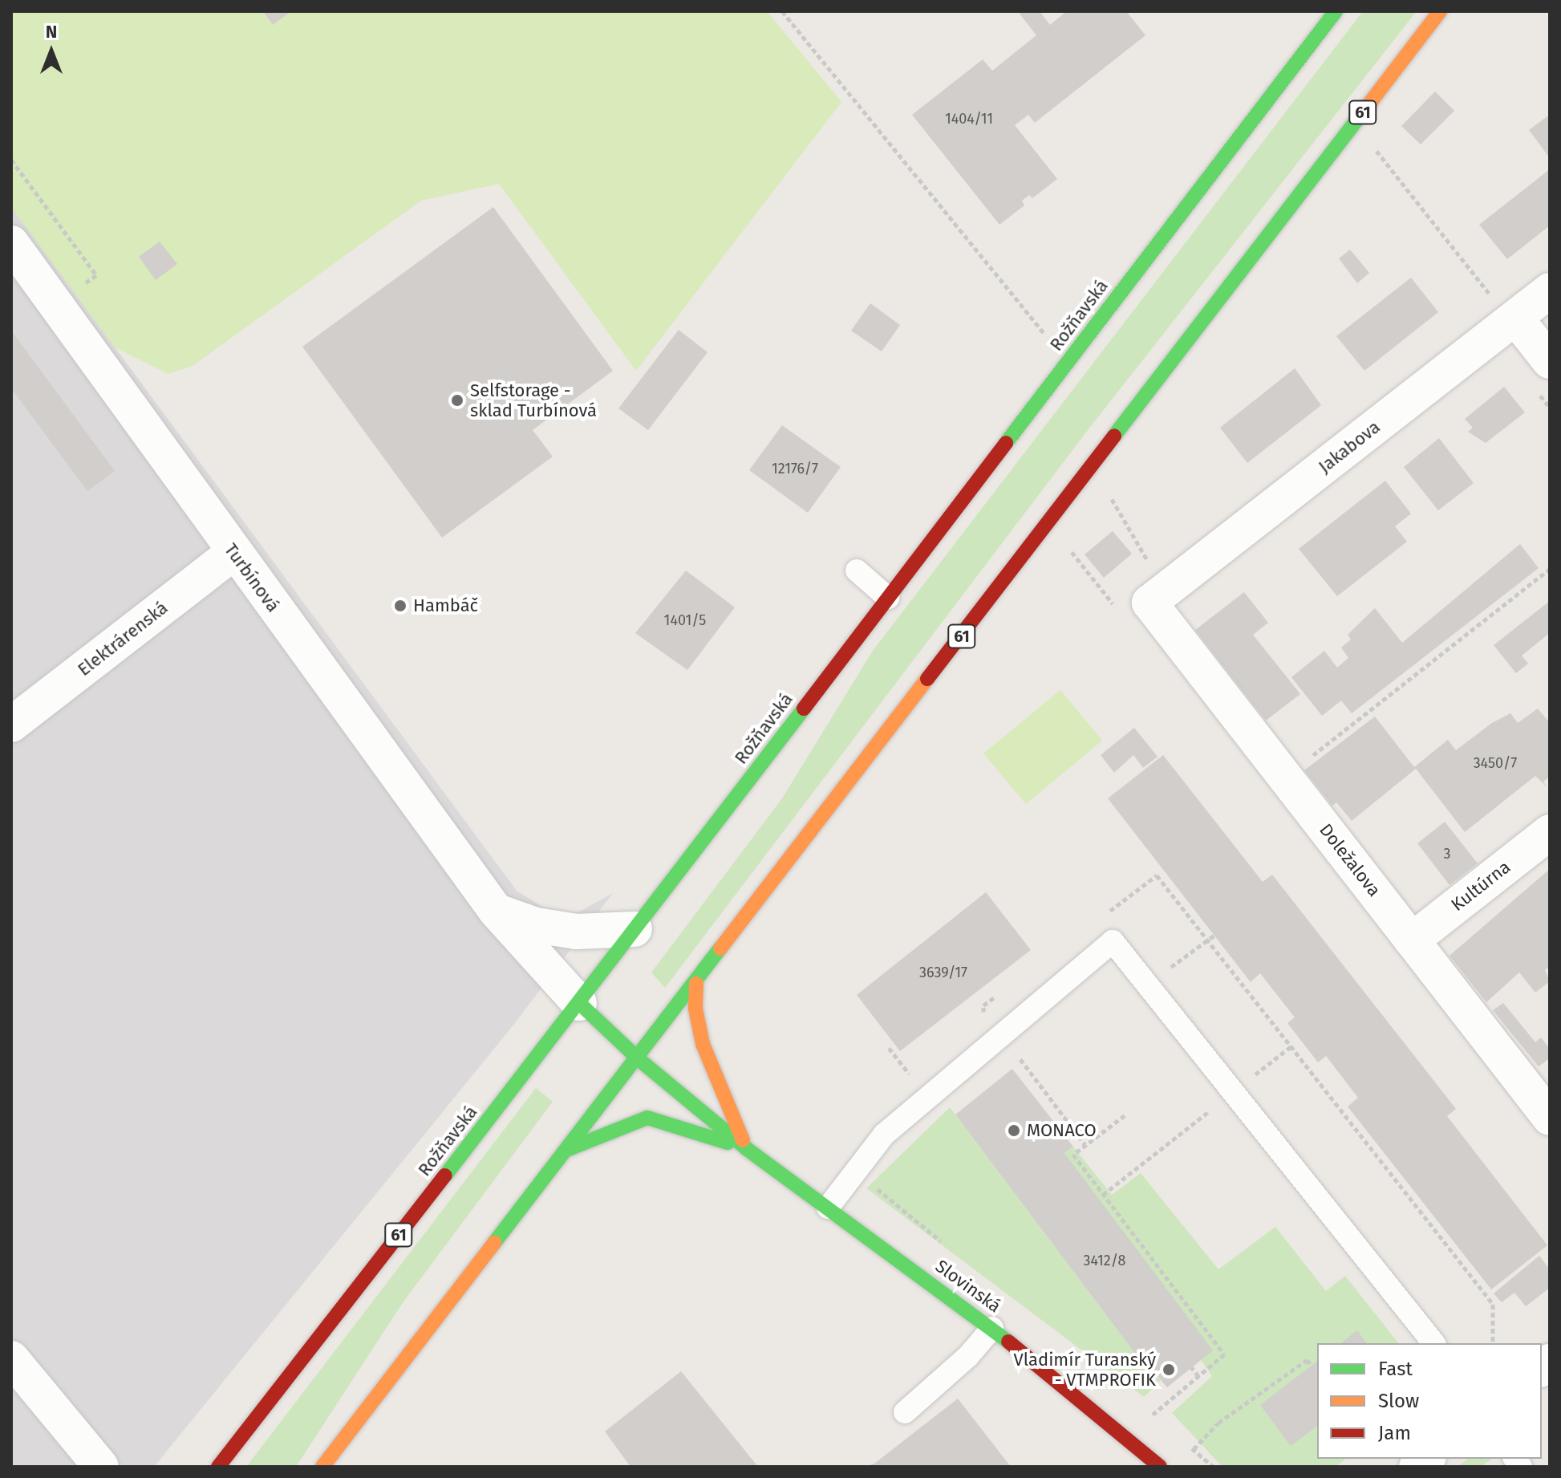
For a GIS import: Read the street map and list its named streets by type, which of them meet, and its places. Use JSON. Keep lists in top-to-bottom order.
{
  "streets": {
    "main road": ["61", "Rožňavská", "Slovinská"],
    "street": [
      "Jakabova",
      "Turbínová",
      "Elektrárenská",
      "Doležalova",
      "Kultúrna"
    ]
  },
  "crossings": [
    ["61", "Slovinská"],
    ["Rožňavská", "Turbínová"],
    ["Rožňavská", "Slovinská"],
    ["Jakabova", "Doležalova"],
    ["Turbínová", "Elektrárenská"],
    ["Turbínová", "Slovinská"],
    ["Doležalova", "Kultúrna"]
  ],
  "places": [
    "Selfstorage - sklad Turbínová",
    "Hambáč",
    "MONACO",
    "Vladimír Turanský - VTMPROFIK"
  ],
  "house_numbers": [
    "1404/11",
    "12176/7",
    "1401/5",
    "3450/7",
    "3",
    "3639/17",
    "3412/8"
  ],
  "legend": ["Fast", "Slow", "Jam"],
  "north": "top"
}
